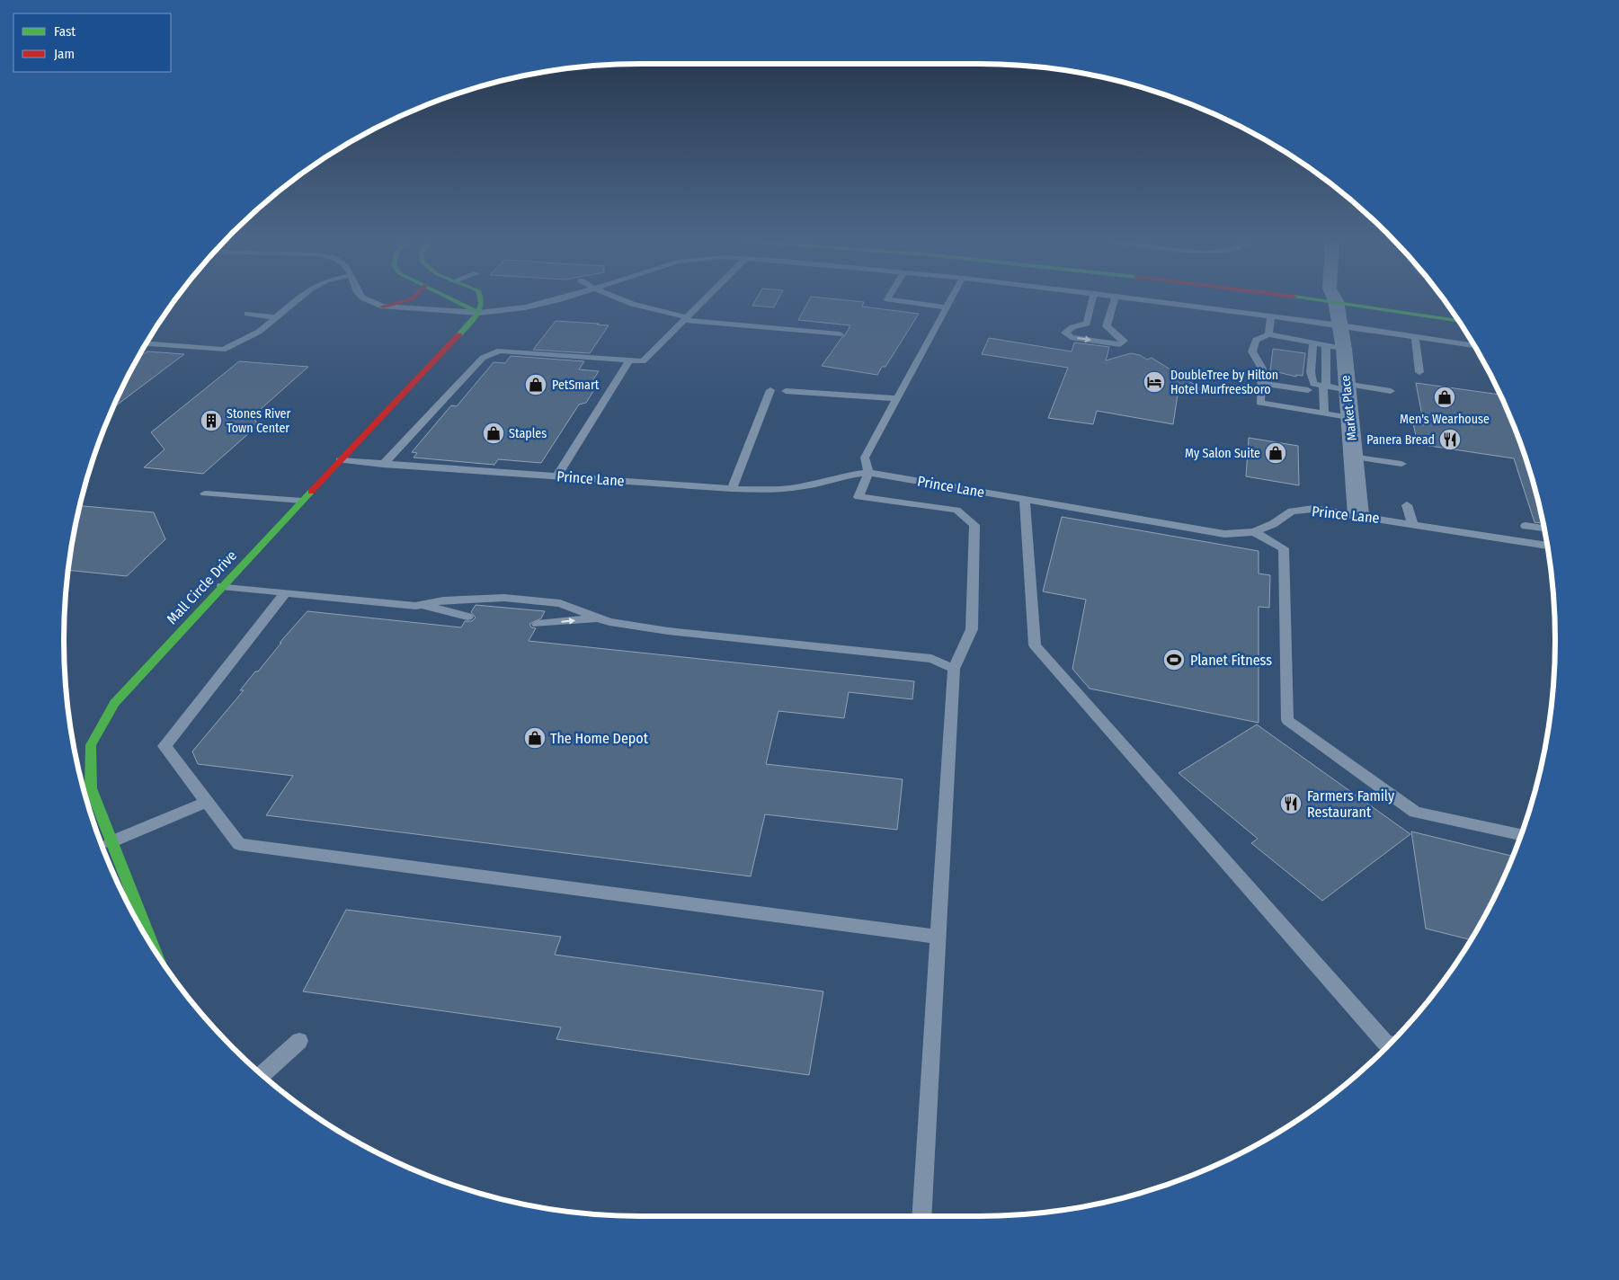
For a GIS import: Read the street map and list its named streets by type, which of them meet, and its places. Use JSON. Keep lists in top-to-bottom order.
{
  "streets": {
    "street": ["Market Place", "Mall Circle Drive"],
    "lane": ["Prince Lane"]
  },
  "crossings": [
    ["Market Place", "Prince Lane"],
    ["Prince Lane", "Mall Circle Drive"]
  ],
  "places": {
    "hotel": ["DoubleTree by Hilton Hotel Murfreesboro"],
    "shop": [
      "PetSmart",
      "Men's Wearhouse",
      "Staples",
      "My Salon Suite",
      "The Home Depot"
    ],
    "building": ["Stones River Town Center"],
    "restaurant": ["Panera Bread", "Farmers Family Restaurant"],
    "sports": ["Planet Fitness"]
  },
  "legend": ["Fast", "Jam"]
}
